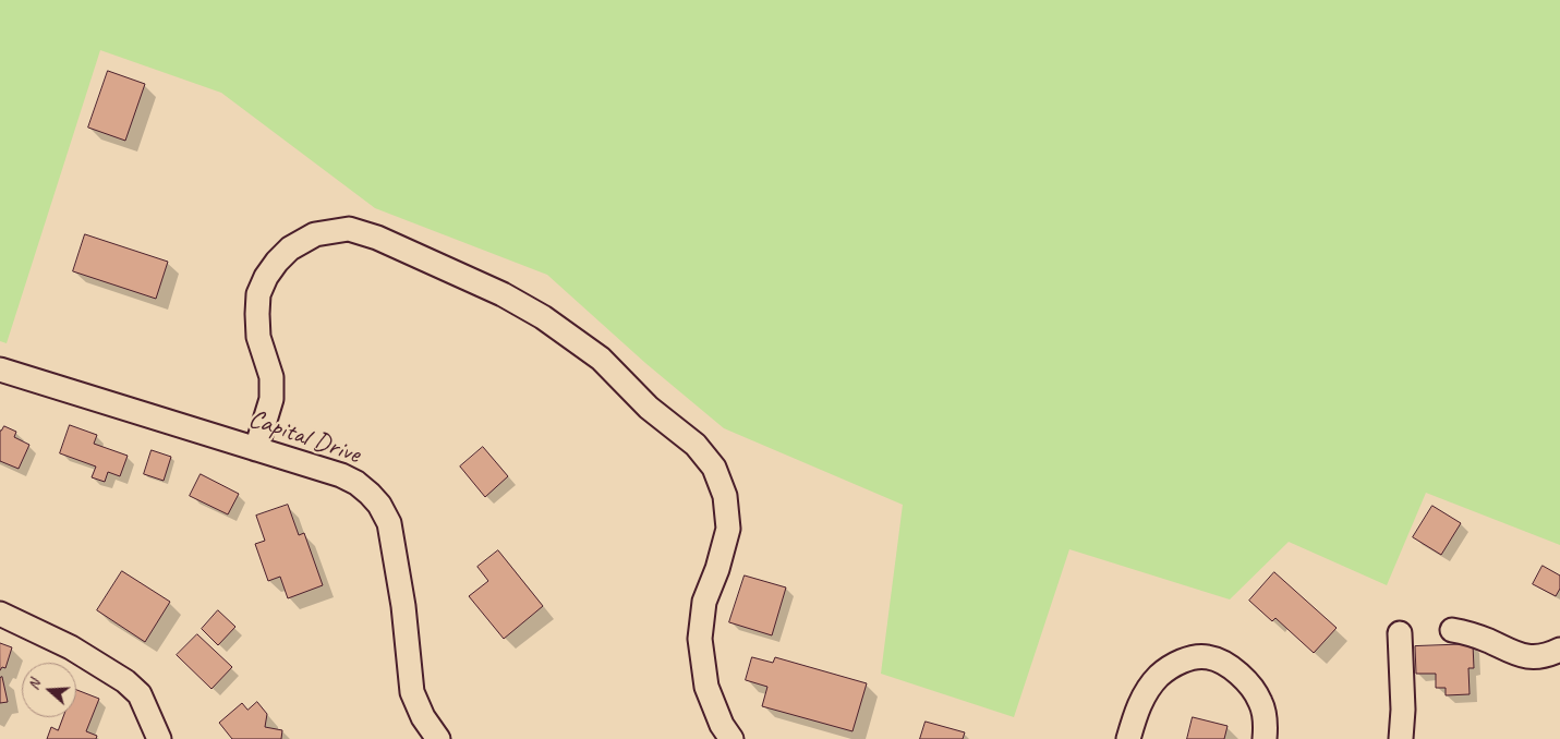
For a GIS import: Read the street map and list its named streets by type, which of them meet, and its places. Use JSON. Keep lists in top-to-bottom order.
{
  "streets": {
    "street": ["Capital Drive"]
  },
  "north": "left"
}
